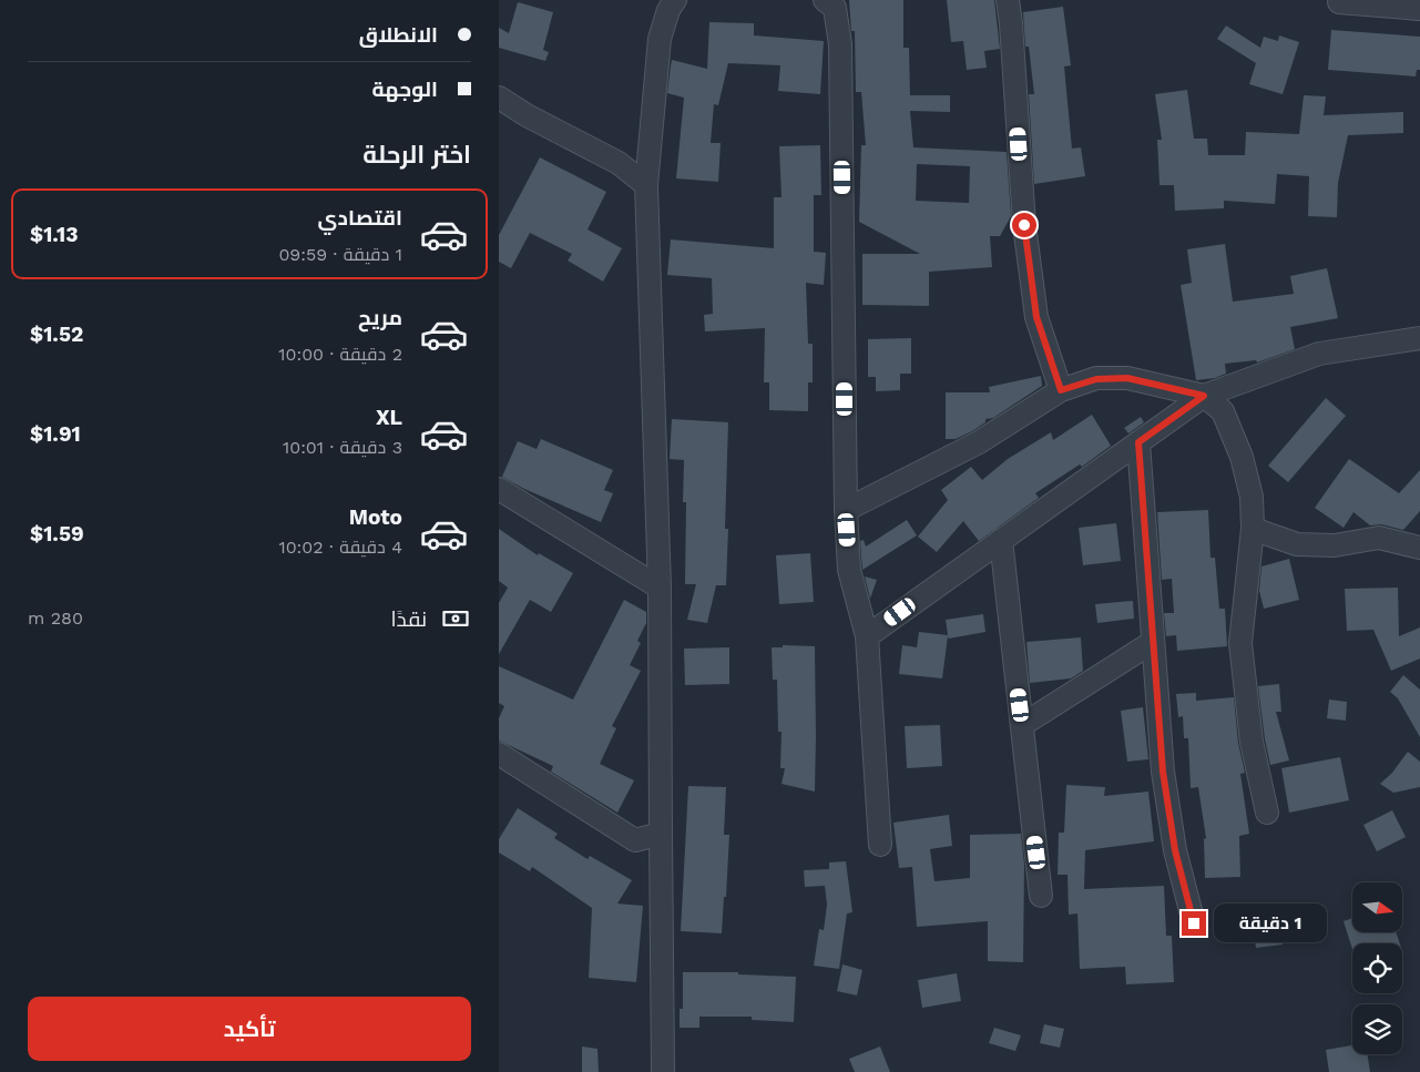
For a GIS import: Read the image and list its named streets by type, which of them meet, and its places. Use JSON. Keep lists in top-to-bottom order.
{
  "north": "right",
  "page": {
    "banner": ["الانطلاق", "الوجهة"],
    "heading": "اختر الرحلة",
    "list": [
      {
        "name": "اقتصادي",
        "note": "1 دقيقة · 09:59",
        "value": "$1.13"
      },
      {
        "name": "مريح",
        "note": "2 دقيقة · 10:00",
        "value": "$1.52"
      },
      {
        "name": "XL",
        "note": "3 دقيقة · 10:01",
        "value": "$1.91"
      },
      {
        "name": "Moto",
        "note": "4 دقيقة · 10:02",
        "value": "$1.59"
      }
    ],
    "pay": ["نقدًا", "280 m"],
    "bubble": "1 دقيقة",
    "buttons": "تأكيد"
  }
}
